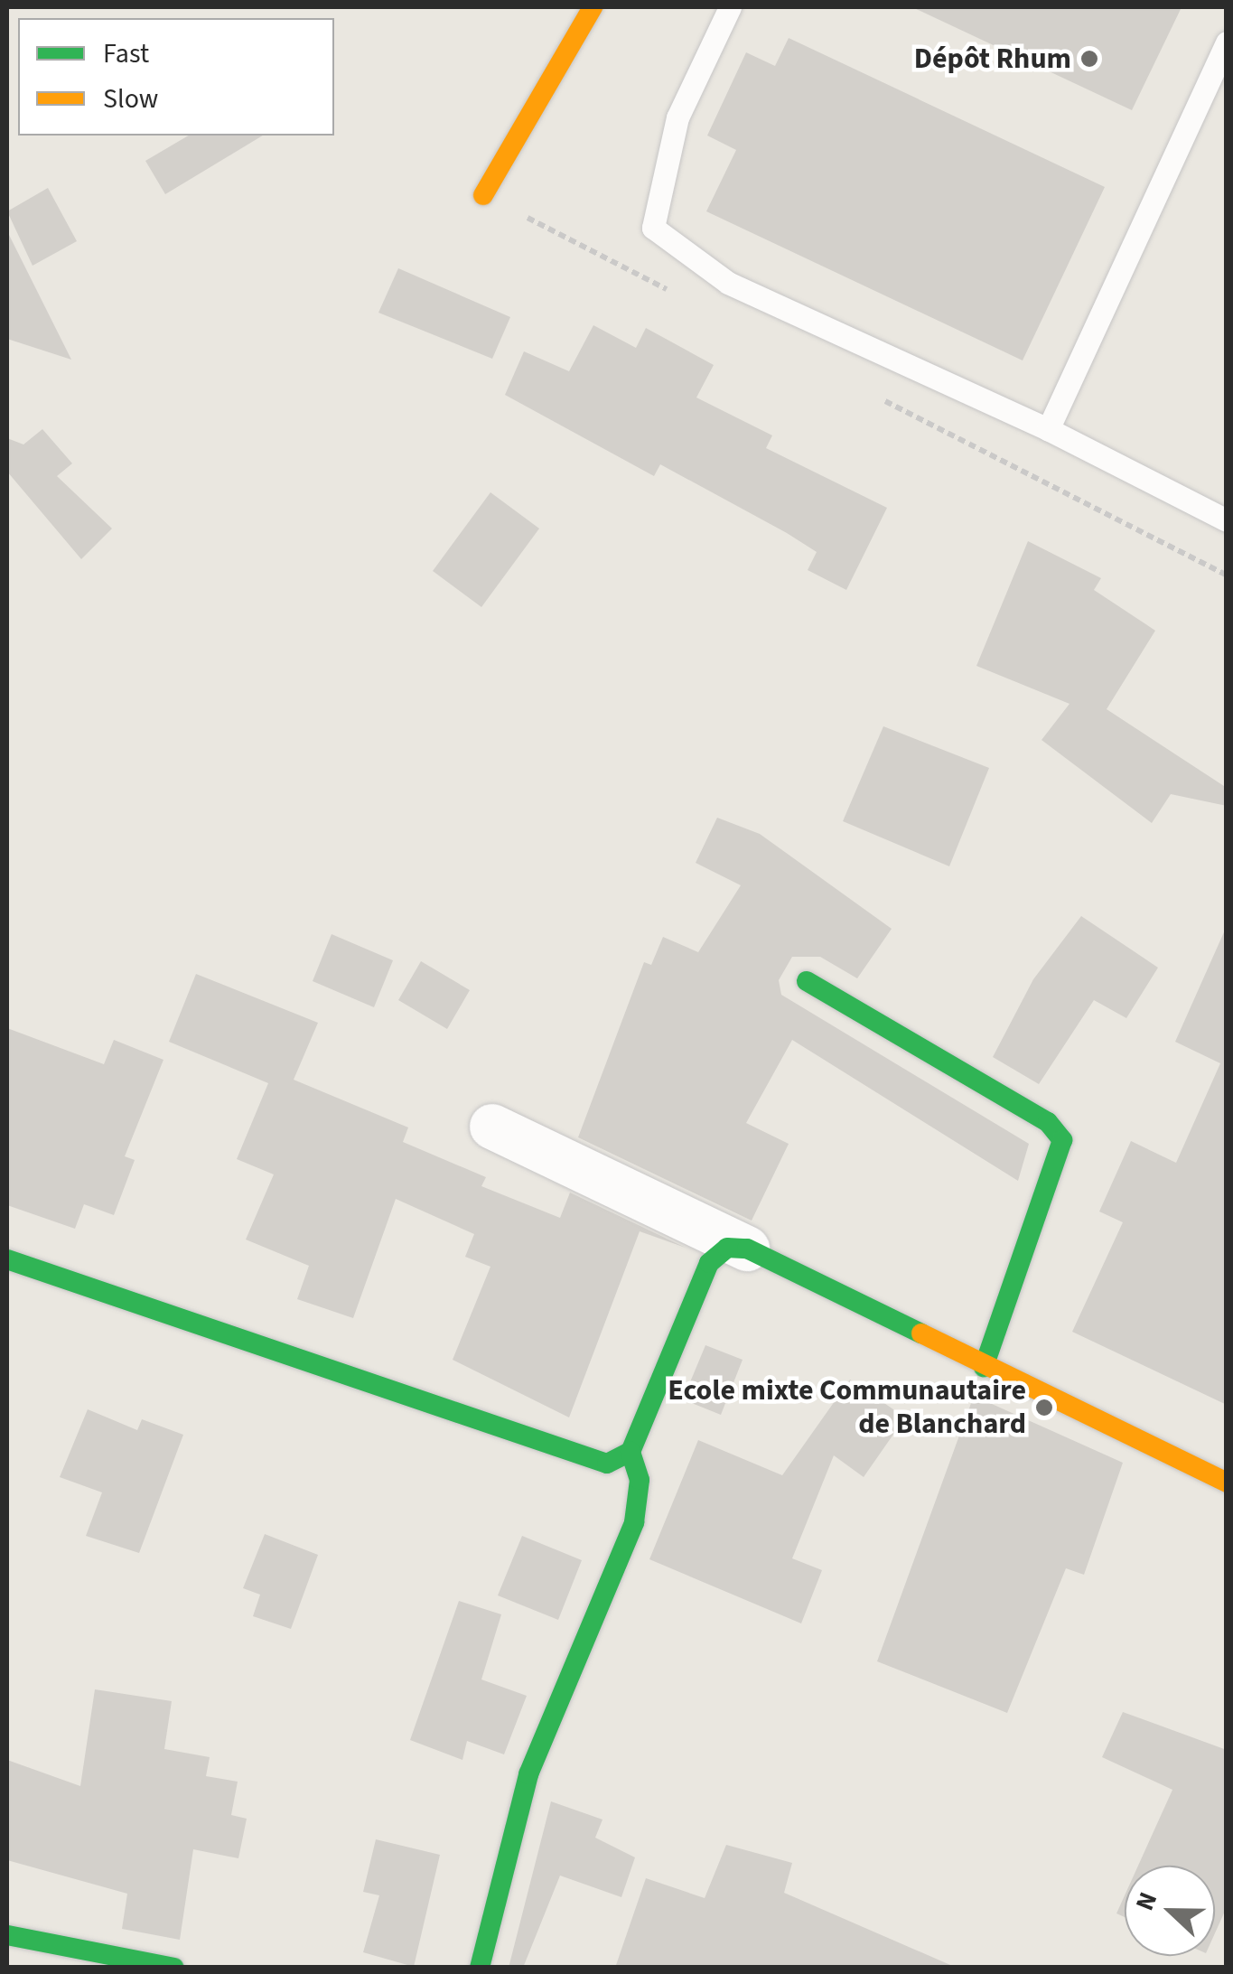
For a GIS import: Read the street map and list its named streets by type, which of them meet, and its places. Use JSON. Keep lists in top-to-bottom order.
{
  "places": ["Dépôt Rhum", "Ecole mixte Communautaire de Blanchard"],
  "legend": ["Fast", "Slow"],
  "north": "left"
}
